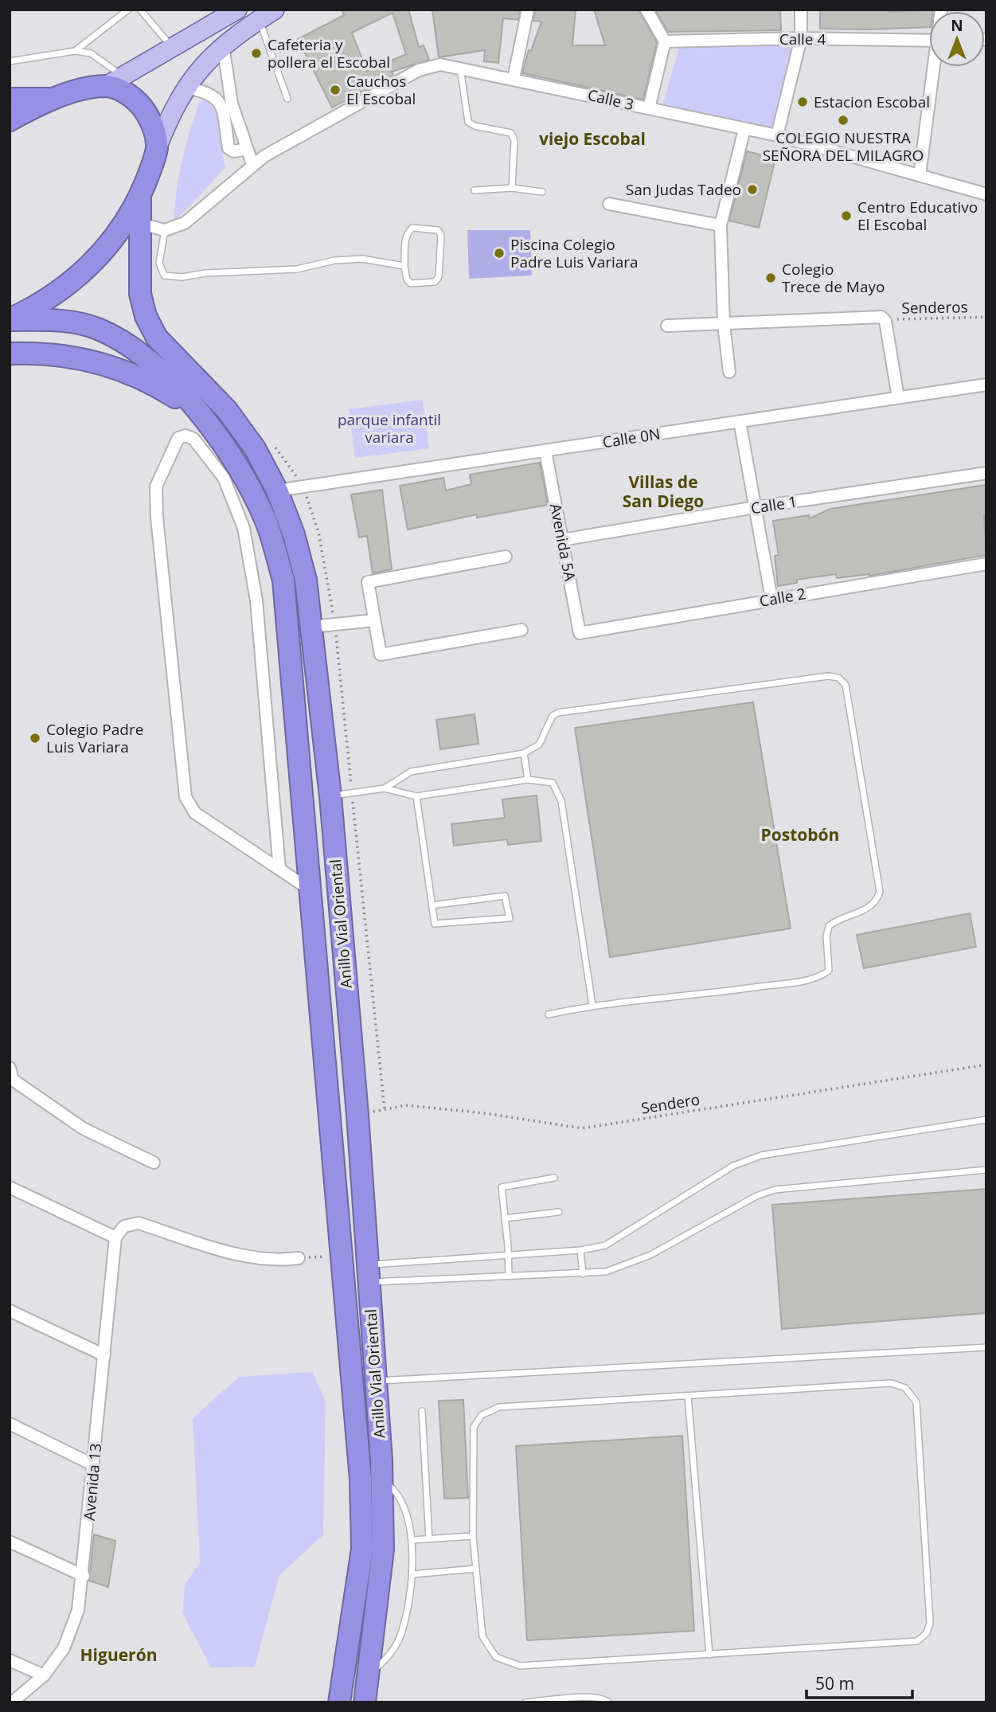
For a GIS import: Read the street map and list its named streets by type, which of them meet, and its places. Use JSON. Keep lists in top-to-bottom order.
{
  "streets": {
    "highway": ["Anillo Vial Oriental"],
    "street": [
      "Calle 4",
      "Calle 3",
      "Calle 0N",
      "Calle 1",
      "Avenida 5A",
      "Calle 2",
      "Avenida 13"
    ],
    "path": ["Senderos", "Sendero"]
  },
  "crossings": [
    ["Calle 0N", "Avenida 5A"],
    ["Calle 0N", "Anillo Vial Oriental"],
    ["Calle 1", "Avenida 5A"],
    ["Avenida 5A", "Calle 2"],
    ["Anillo Vial Oriental", "Sendero"]
  ],
  "districts": [
    "viejo Escobal",
    "Villas de San Diego",
    "Postobón",
    "Higuerón"
  ],
  "parks": ["parque infantil variara"],
  "places": [
    "Cafeteria y pollera el Escobal",
    "Cauchos El Escobal",
    "Estacion Escobal",
    "COLEGIO NUESTRA SEÑORA DEL MILAGRO",
    "San Judas Tadeo",
    "Centro Educativo El Escobal",
    "Piscina Colegio Padre Luis Variara",
    "Colegio Trece de Mayo",
    "Colegio Padre Luis Variara"
  ],
  "scale_bar": "50 m",
  "north": "top"
}
